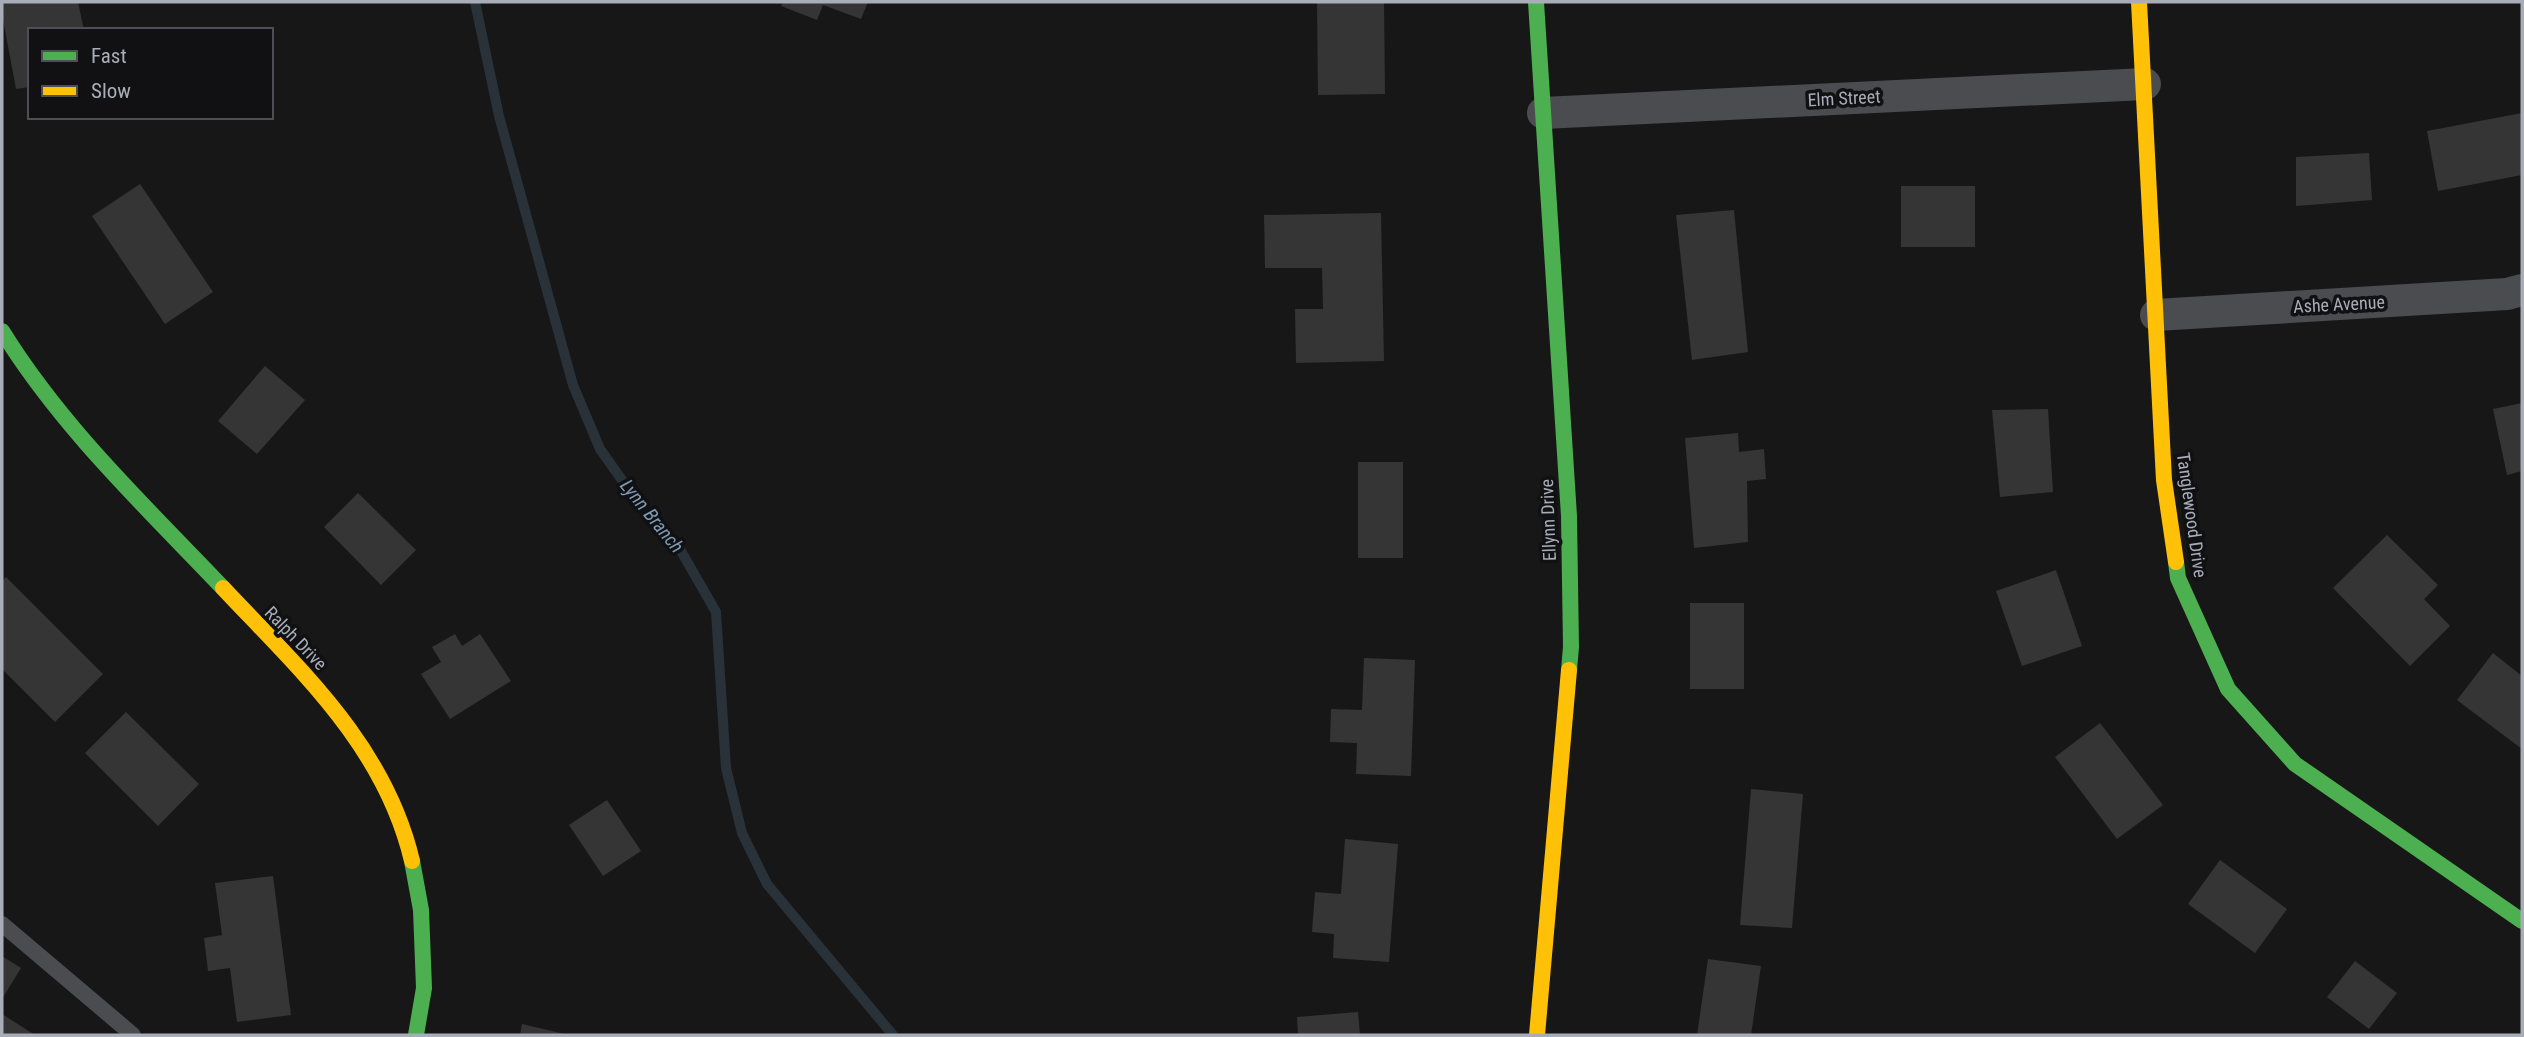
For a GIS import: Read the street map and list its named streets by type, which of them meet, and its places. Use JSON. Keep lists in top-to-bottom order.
{
  "streets": {
    "street": [
      "Elm Street",
      "Ashe Avenue",
      "Tanglewood Drive",
      "Ellynn Drive",
      "Ralph Drive"
    ]
  },
  "crossings": [
    ["Elm Street", "Tanglewood Drive"],
    ["Elm Street", "Ellynn Drive"],
    ["Ashe Avenue", "Tanglewood Drive"]
  ],
  "water": ["Lynn Branch"],
  "legend": ["Fast", "Slow"]
}
